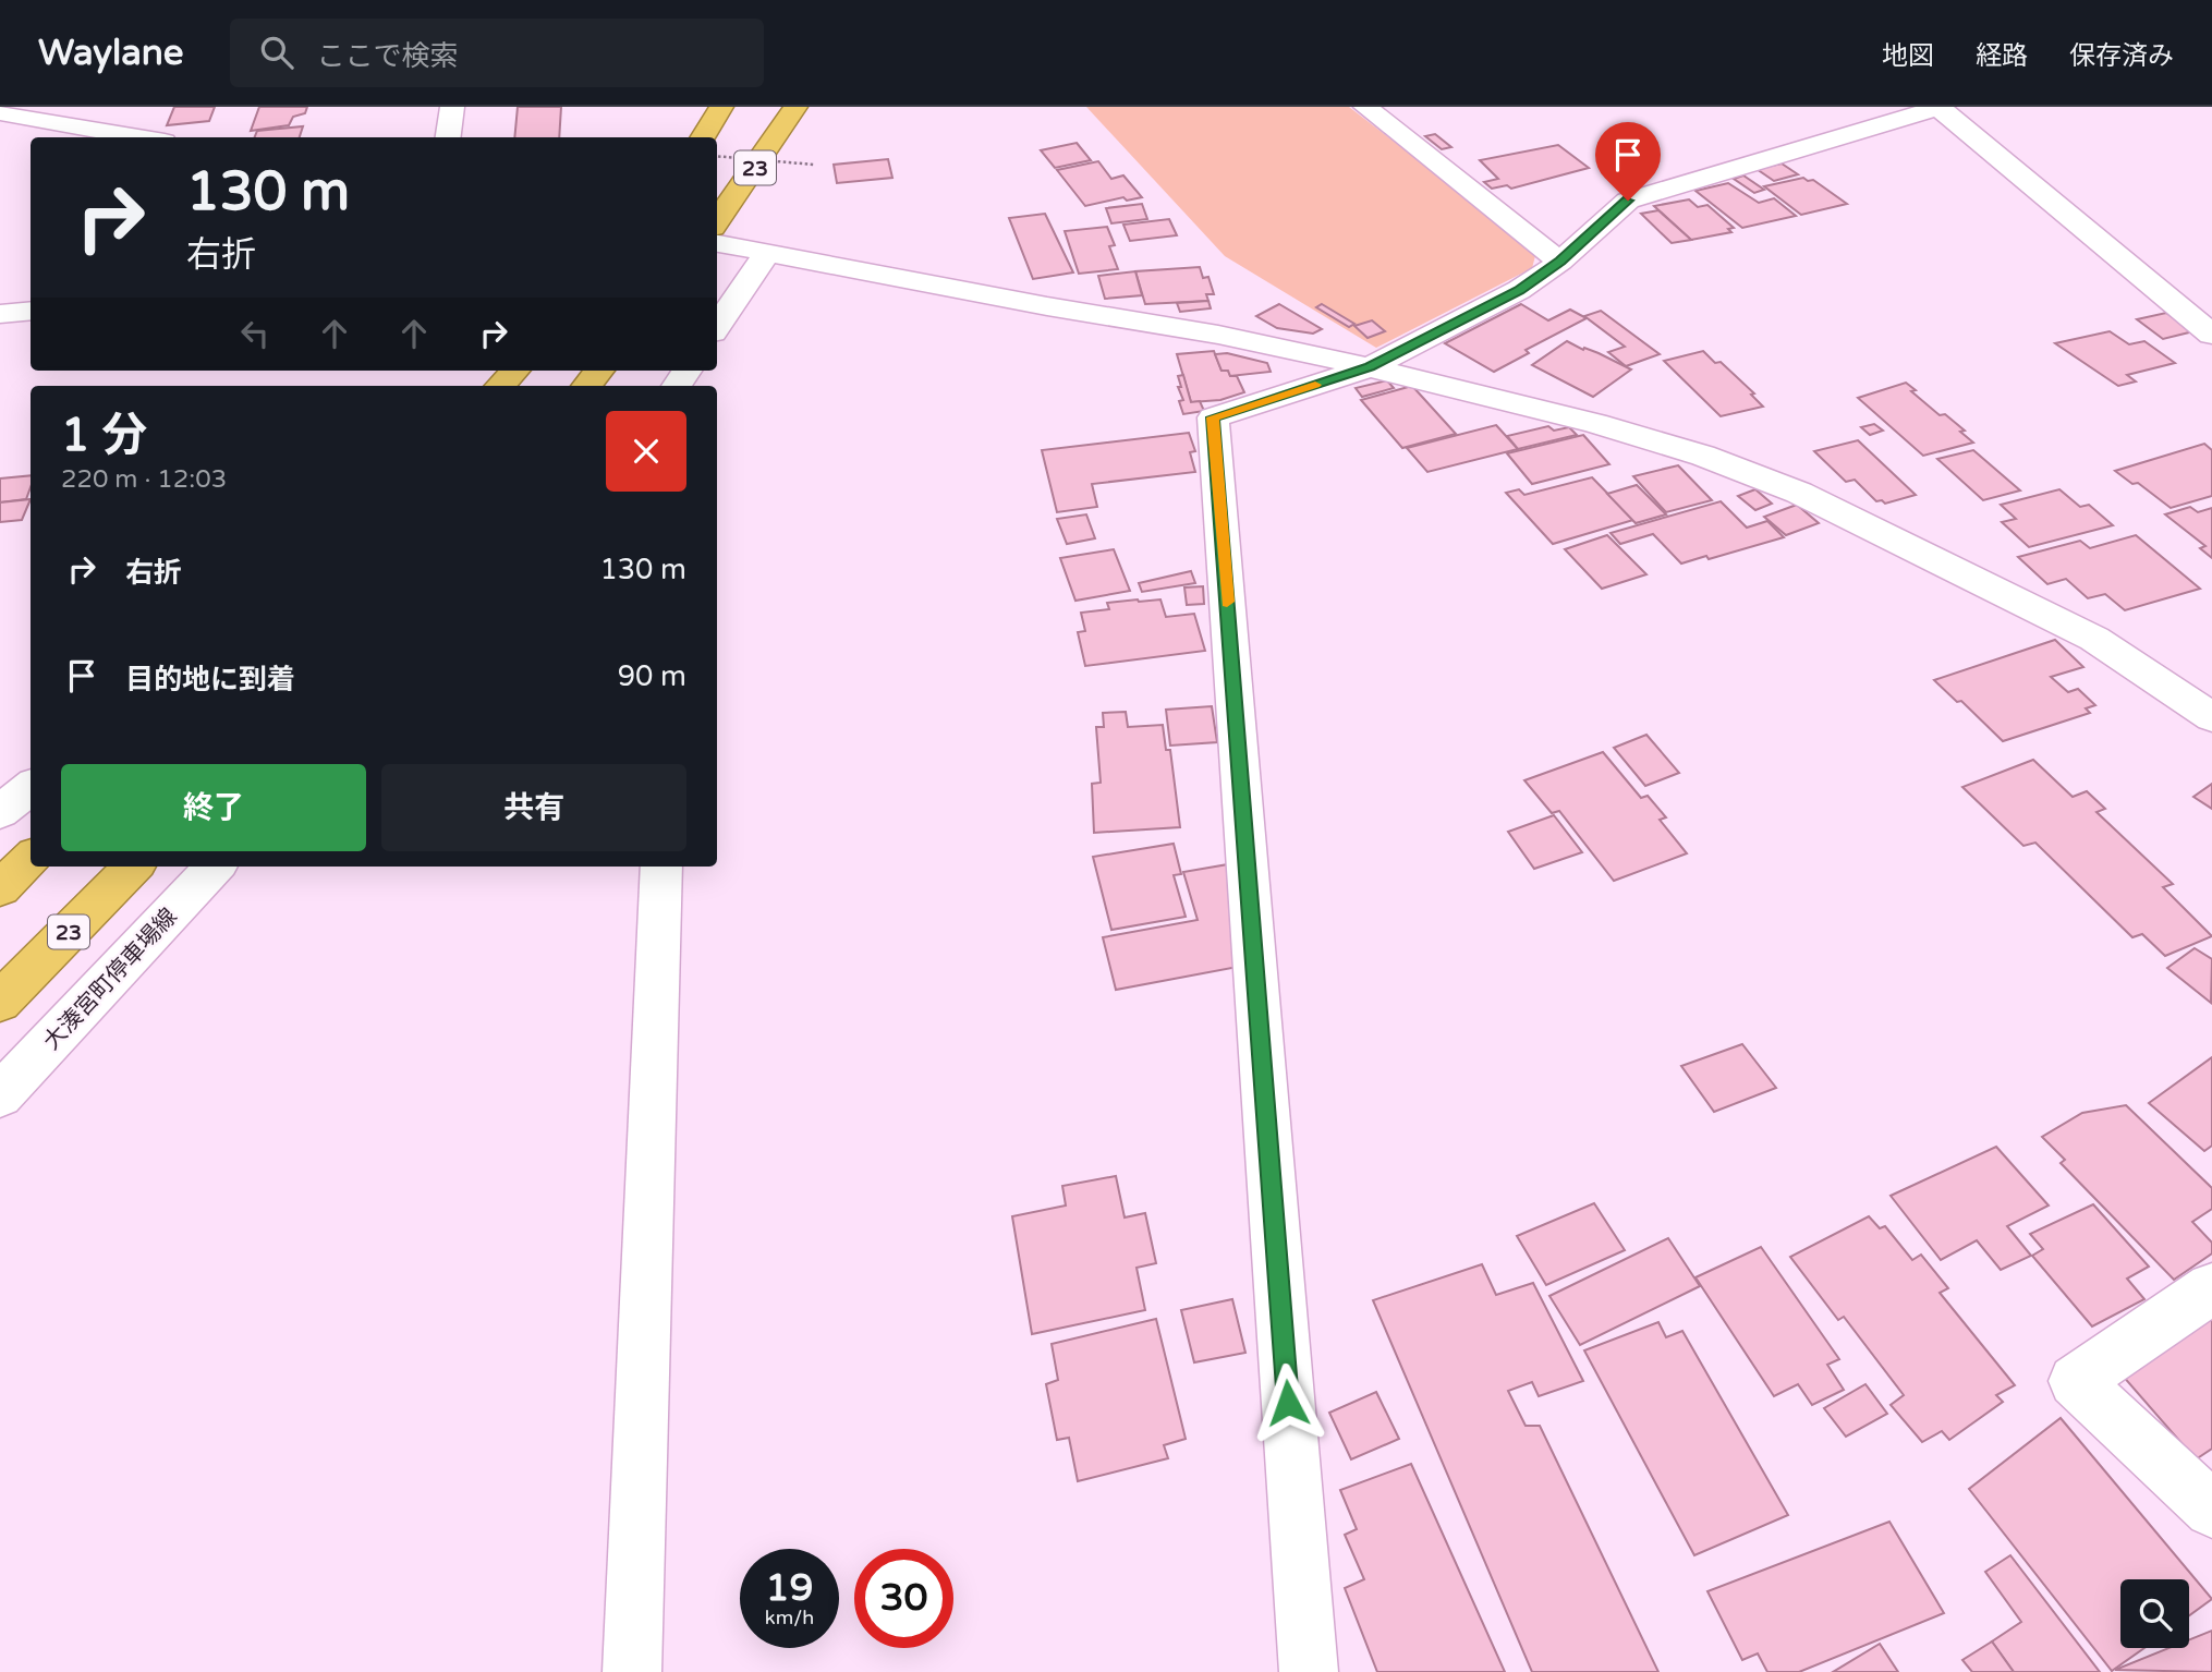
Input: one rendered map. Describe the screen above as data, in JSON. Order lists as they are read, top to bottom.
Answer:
{
  "streets": {
    "highway": ["23"],
    "street": ["大湊宮町停車場線"]
  },
  "page": {
    "header": "Waylane",
    "search": "ここで検索",
    "nav": ["地図", "経路", "保存済み"],
    "turn": ["130 m", "右折"],
    "heading": ["1 分", "220 m · 12:03"],
    "list": [
      {
        "name": "右折",
        "value": "130 m"
      },
      {
        "name": "目的地に到着",
        "value": "90 m"
      }
    ],
    "buttons": ["終了", "共有"],
    "speed": "19 km/h",
    "limit": "30"
  }
}
